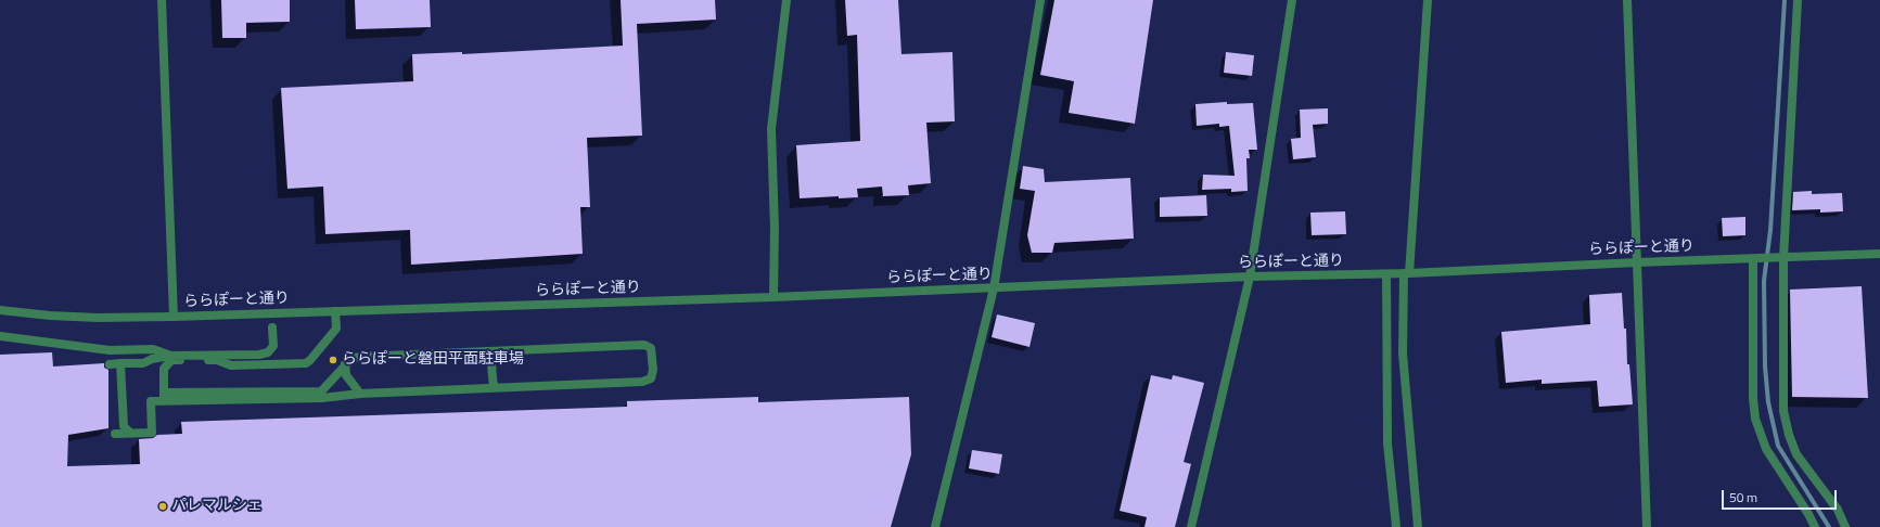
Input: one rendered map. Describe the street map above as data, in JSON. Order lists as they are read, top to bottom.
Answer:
{
  "streets": {
    "street": ["ららぽーと通り"]
  },
  "places": ["ららぽーと磐田平面駐車場", "パレマルシェ"],
  "scale_bar": "50 m"
}
